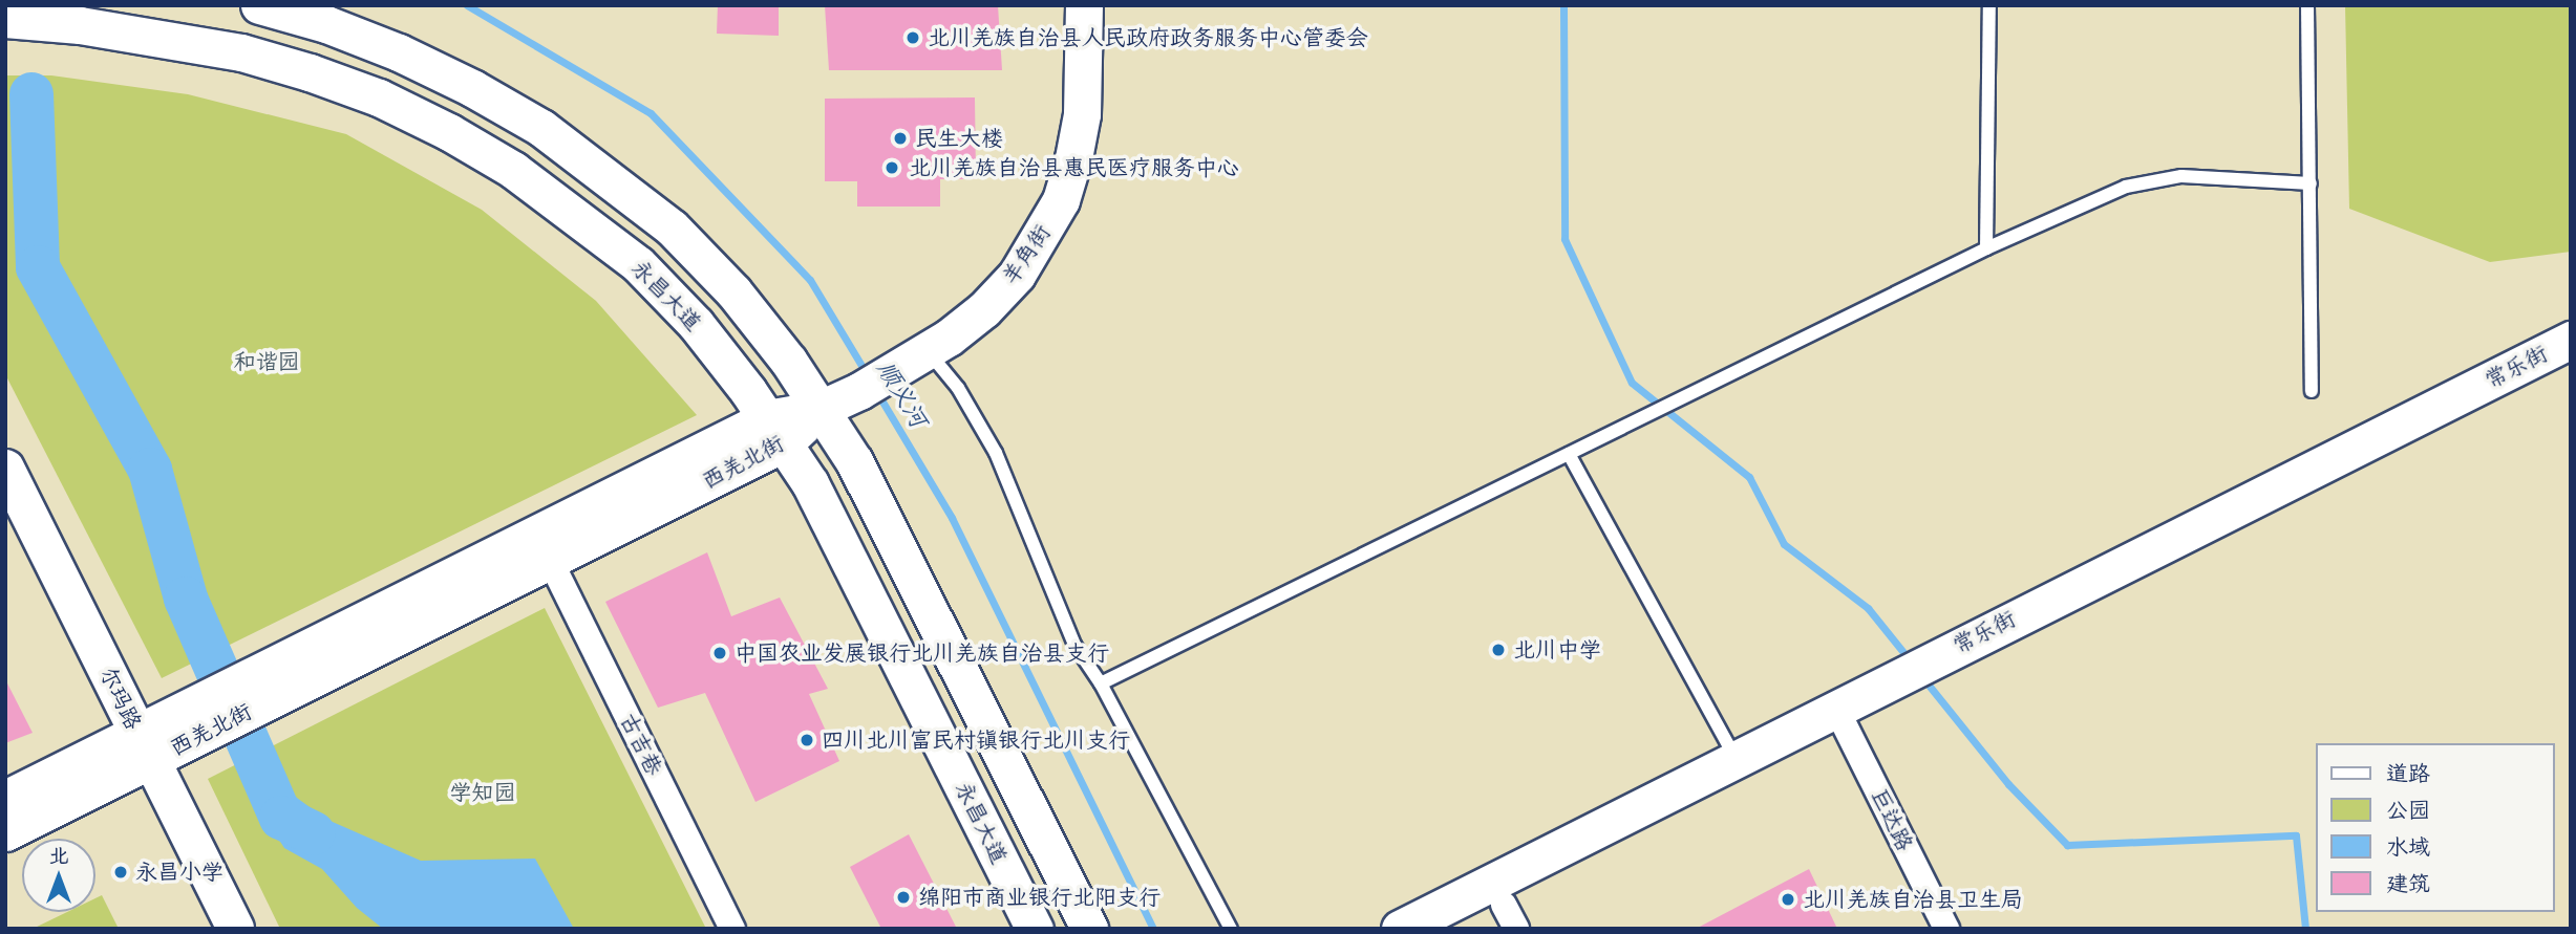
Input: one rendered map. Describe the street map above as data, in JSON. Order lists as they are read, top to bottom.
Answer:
{
  "streets": {
    "main road": [
      "羊角街",
      "永昌大道",
      "常乐街",
      "西羌北街",
      "尔玛路"
    ],
    "street": ["古吉巷", "巨达路"]
  },
  "crossings": [
    ["羊角街", "西羌北街"],
    ["永昌大道", "西羌北街"],
    ["常乐街", "巨达路"],
    ["西羌北街", "尔玛路"],
    ["西羌北街", "古吉巷"]
  ],
  "water": ["顺义河"],
  "parks": ["和谐园", "学知园"],
  "places": [
    "北川羌族自治县人民政府政务服务中心管委会",
    "民生大楼",
    "北川羌族自治县惠民医疗服务中心",
    "北川中学",
    "中国农业发展银行北川羌族自治县支行",
    "四川北川富民村镇银行北川支行",
    "永昌小学",
    "绵阳市商业银行北阳支行",
    "北川羌族自治县卫生局"
  ],
  "legend": [
    "道路",
    "公园",
    "水域",
    "建筑"
  ],
  "north": "top"
}
